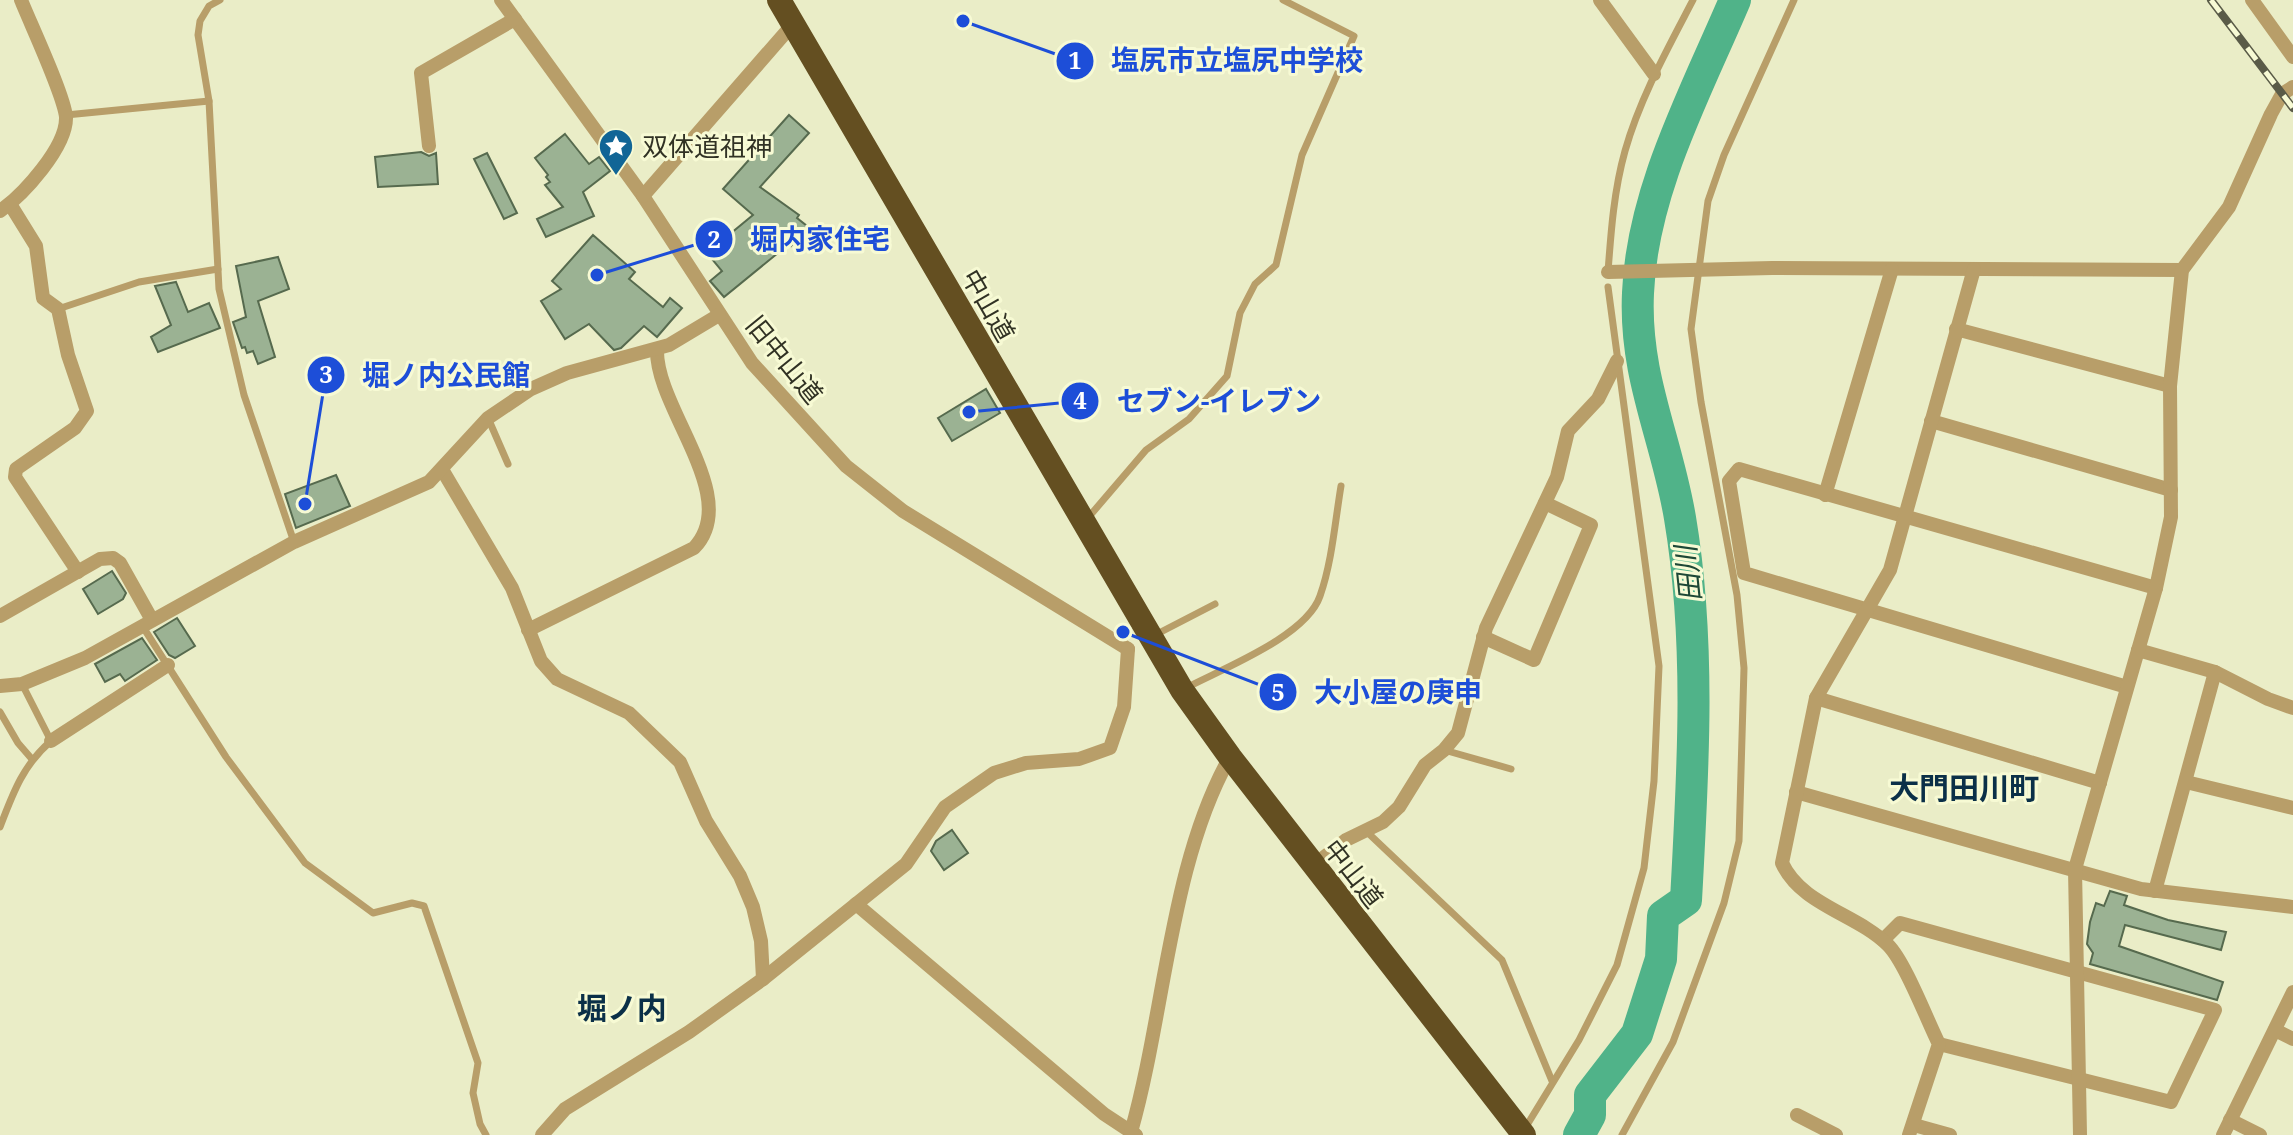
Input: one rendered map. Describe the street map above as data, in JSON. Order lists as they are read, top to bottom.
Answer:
{
  "streets": {
    "highway": ["中山道"],
    "street": ["旧中山道"]
  },
  "crossings": [
    ["中山道", "旧中山道"]
  ],
  "districts": ["大門田川町", "堀ノ内"],
  "water": ["田川"],
  "places": {
    "other": [
      "塩尻市立塩尻中学校",
      "堀内家住宅",
      "セブン-イレブン",
      "堀ノ内公民館",
      "大小屋の庚申"
    ],
    "place": ["双体道祖神"]
  }
}
